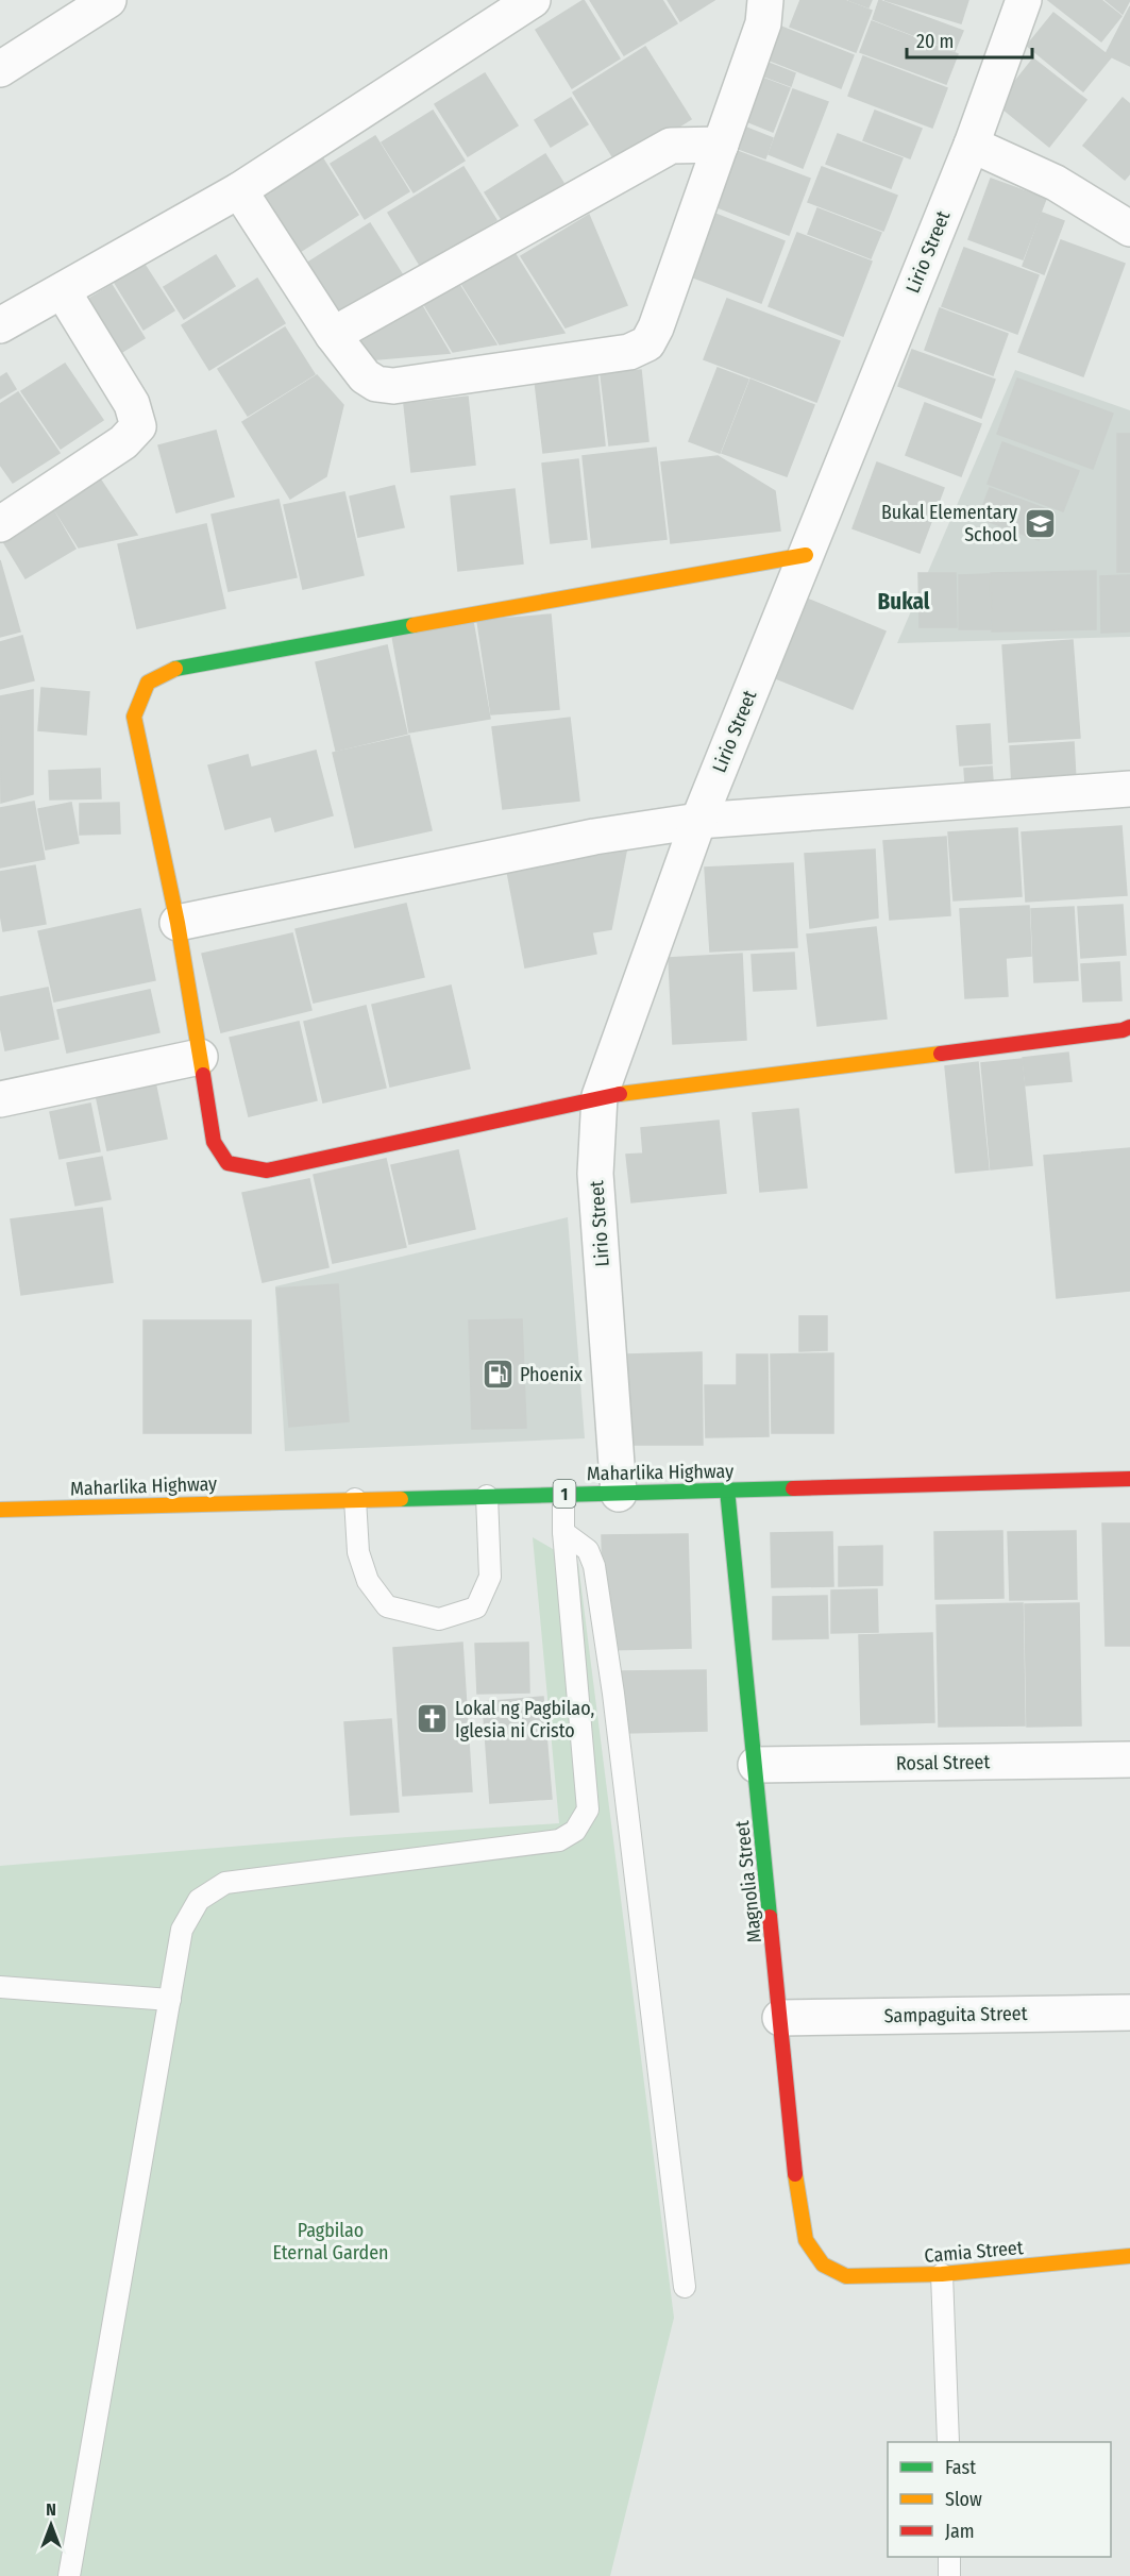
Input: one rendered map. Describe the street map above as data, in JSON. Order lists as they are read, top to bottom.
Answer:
{
  "streets": {
    "street": [
      "Lirio Street",
      "Maharlika Highway",
      "1",
      "Rosal Street",
      "Magnolia Street",
      "Sampaguita Street",
      "Camia Street"
    ]
  },
  "crossings": [
    ["Lirio Street", "Maharlika Highway"],
    ["Maharlika Highway", "Magnolia Street"],
    ["Rosal Street", "Magnolia Street"],
    ["Magnolia Street", "Sampaguita Street"],
    ["Magnolia Street", "Camia Street"]
  ],
  "districts": ["Bukal"],
  "parks": ["Pagbilao Eternal Garden"],
  "places": {
    "school or university": ["Bukal Elementary School"],
    "fuel station": ["Phoenix"],
    "church": ["Lokal ng Pagbilao, Iglesia ni Cristo"]
  },
  "legend": ["Fast", "Slow", "Jam"],
  "scale_bar": "20 m",
  "north": "top"
}
